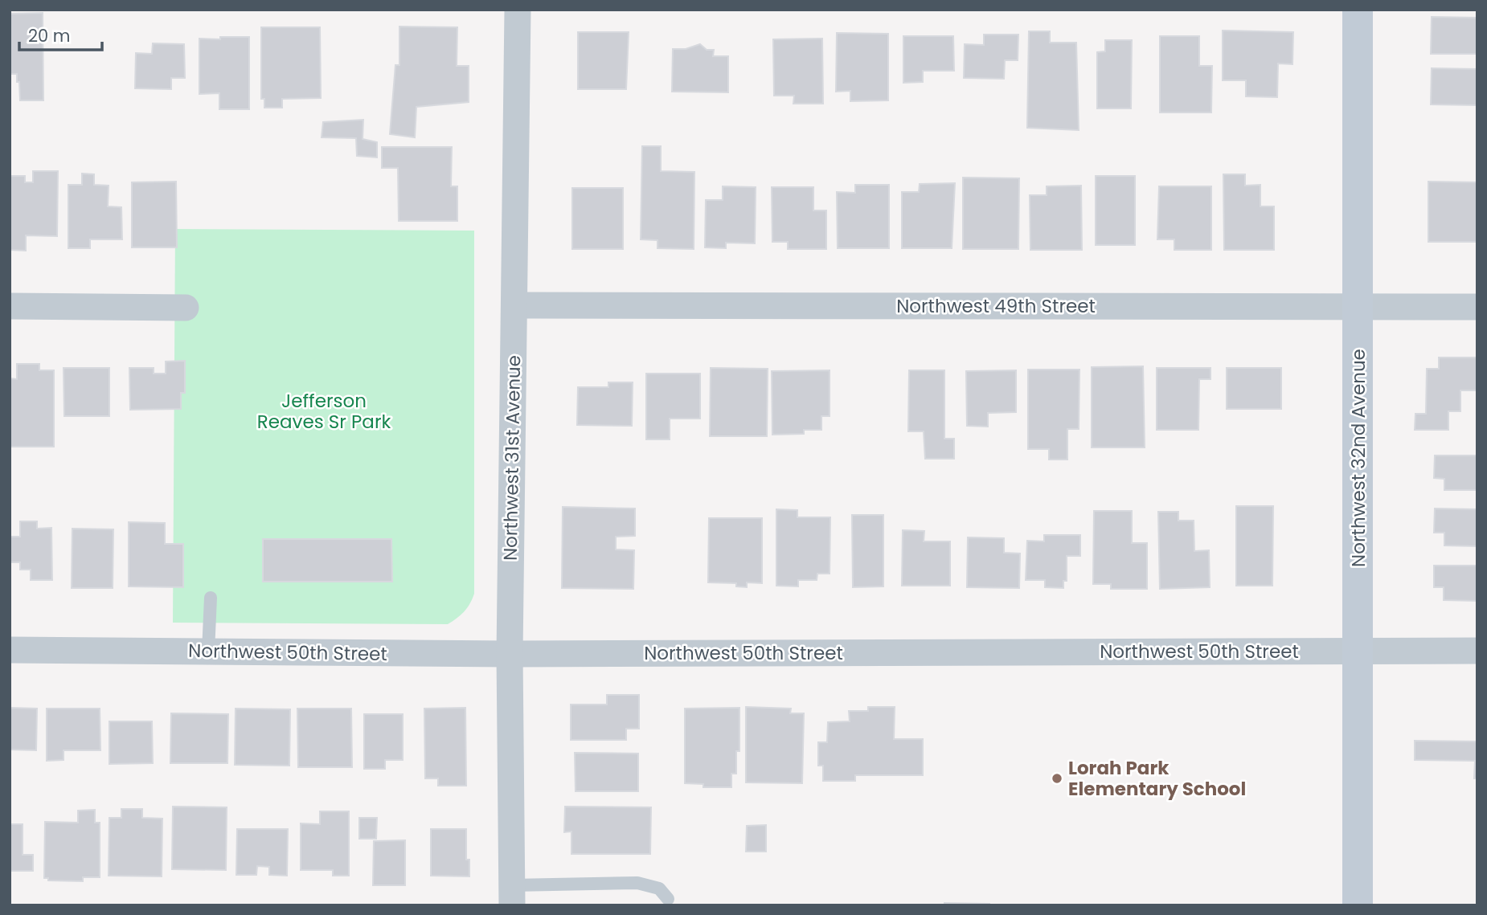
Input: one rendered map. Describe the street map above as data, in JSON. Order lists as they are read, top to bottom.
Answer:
{
  "streets": {
    "main road": ["Northwest 32nd Avenue"],
    "street": ["Northwest 49th Street", "Northwest 31st Avenue", "Northwest 50th Street"]
  },
  "crossings": [
    ["Northwest 49th Street", "Northwest 31st Avenue"],
    ["Northwest 49th Street", "Northwest 32nd Avenue"],
    ["Northwest 31st Avenue", "Northwest 50th Street"],
    ["Northwest 32nd Avenue", "Northwest 50th Street"]
  ],
  "parks": ["Jefferson Reaves Sr Park"],
  "places": ["Lorah Park Elementary School"],
  "scale_bar": "20 m"
}
